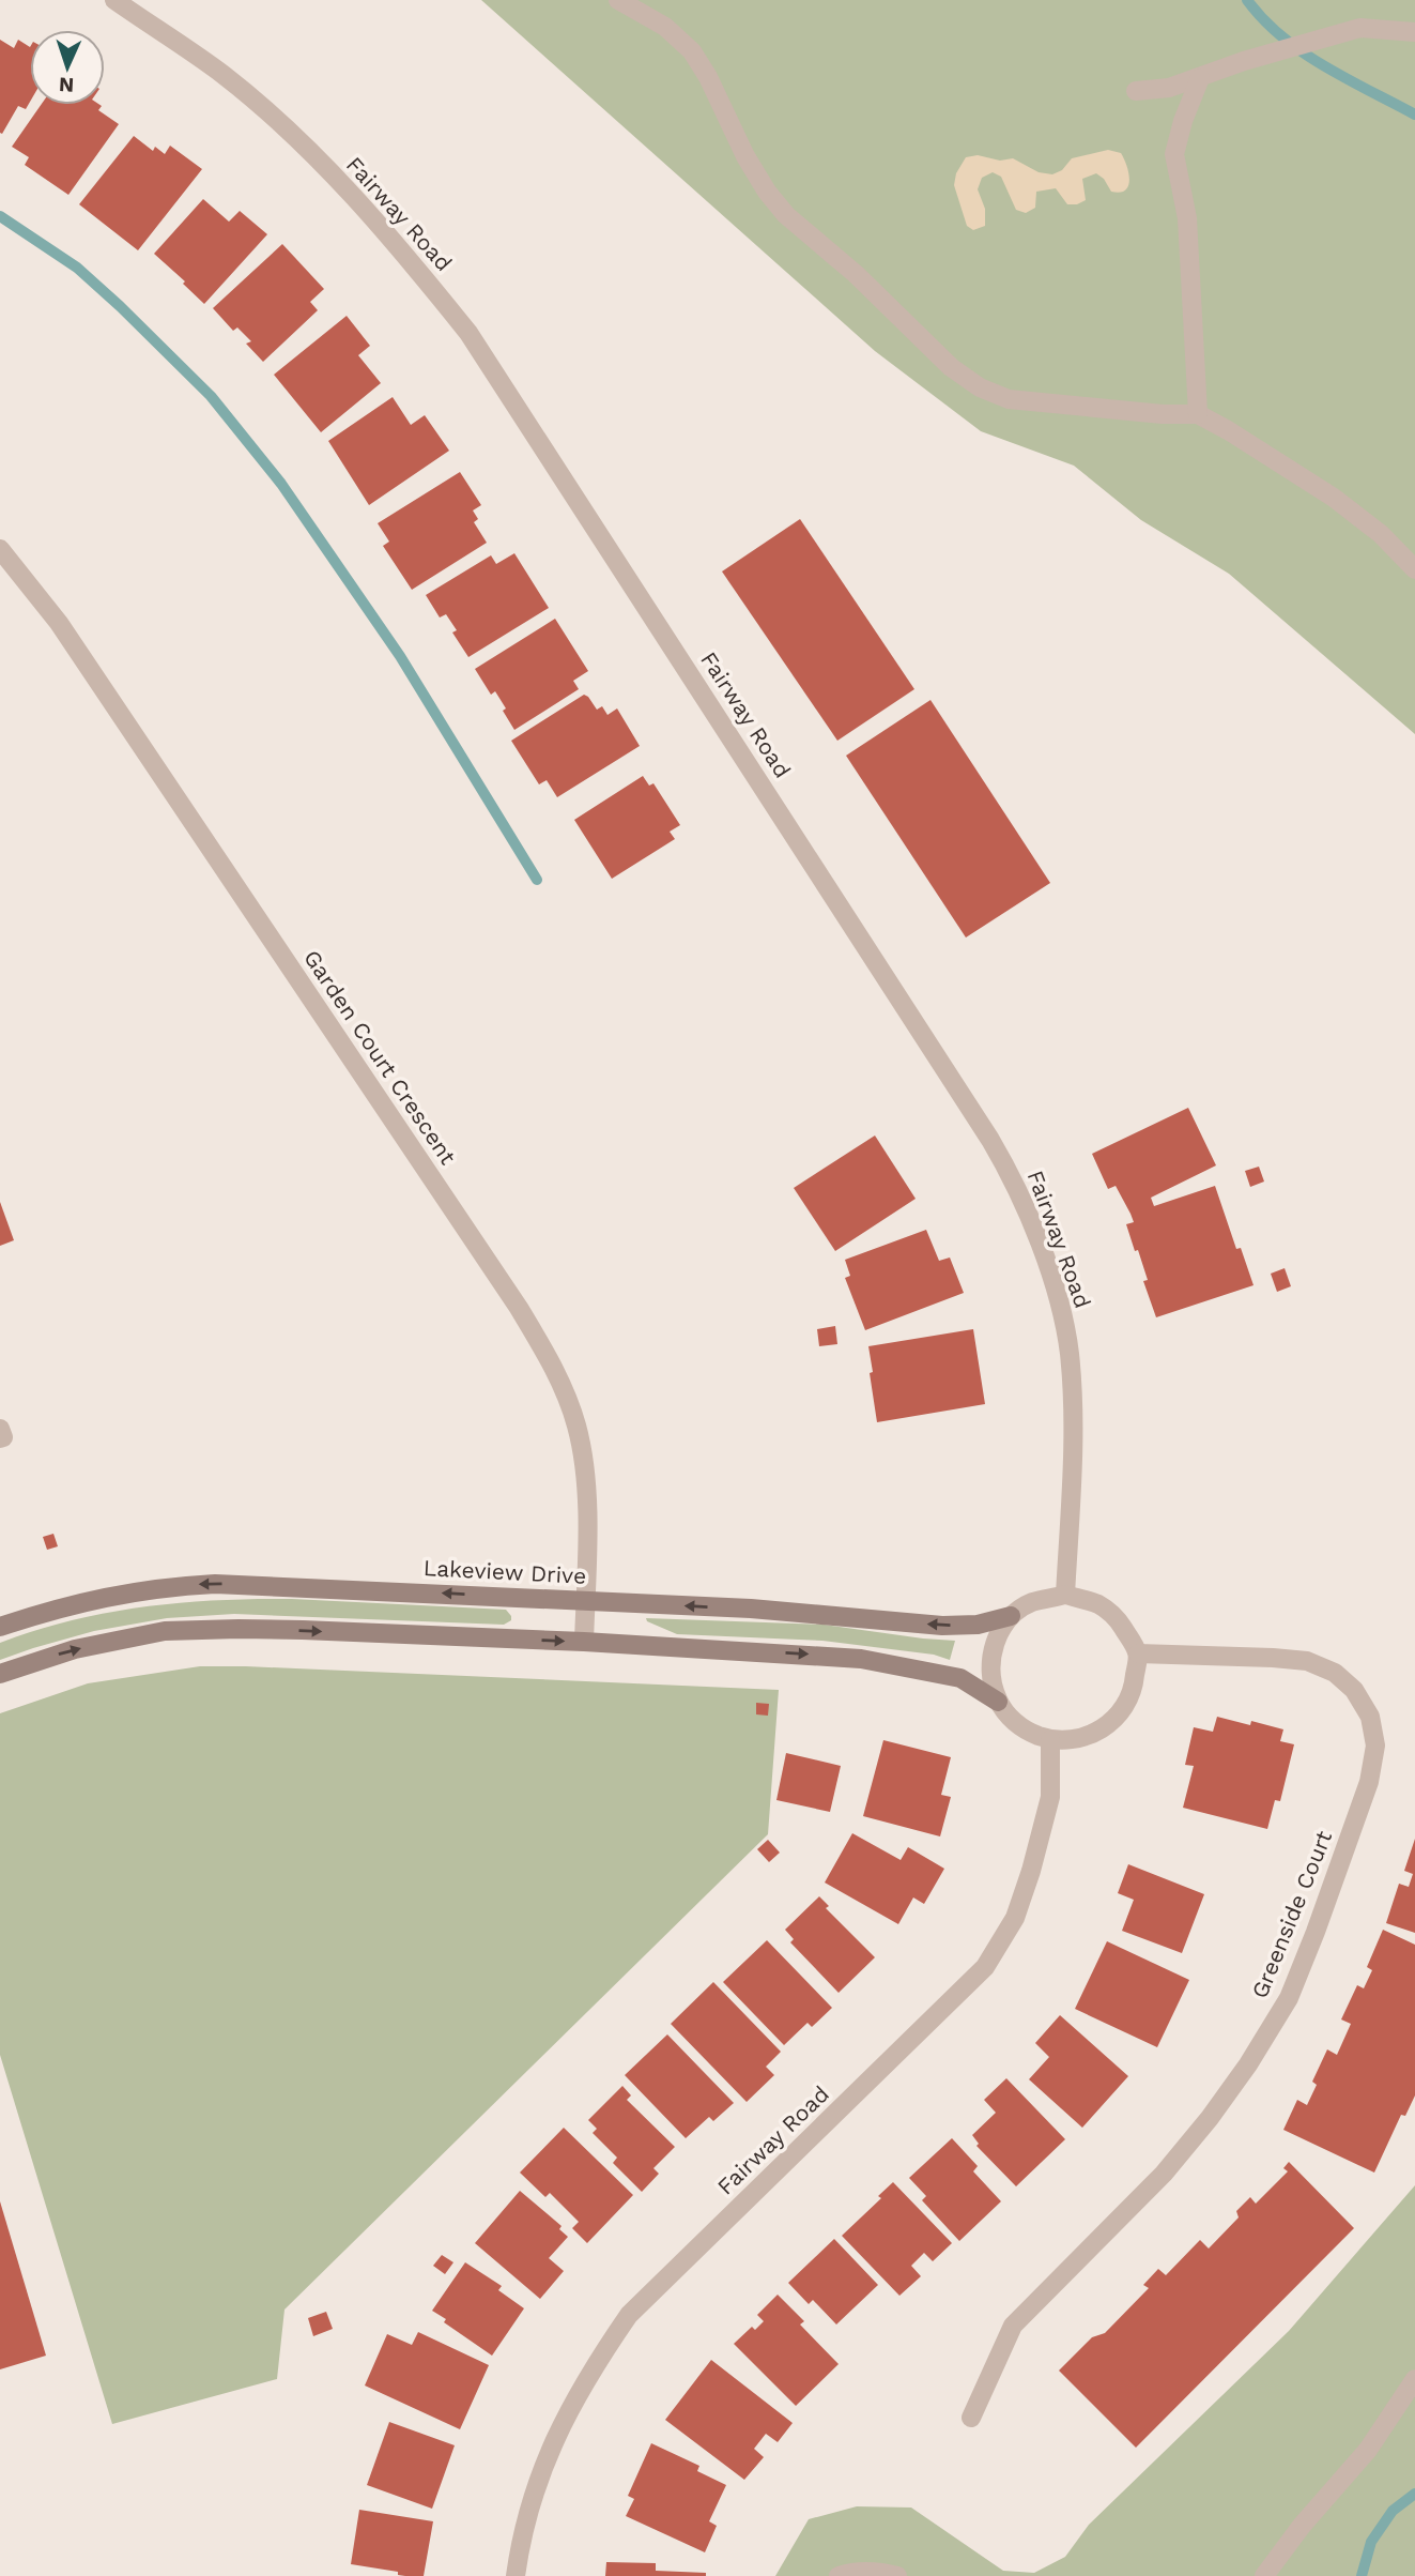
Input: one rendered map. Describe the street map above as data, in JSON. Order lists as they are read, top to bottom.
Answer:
{
  "streets": {
    "street": [
      "Fairway Road",
      "Garden Court Crescent",
      "Lakeview Drive",
      "Greenside Court"
    ]
  },
  "crossings": [
    ["Fairway Road", "Lakeview Drive"],
    ["Fairway Road", "Greenside Court"],
    ["Garden Court Crescent", "Lakeview Drive"],
    ["Lakeview Drive", "Greenside Court"]
  ],
  "north": "bottom"
}
